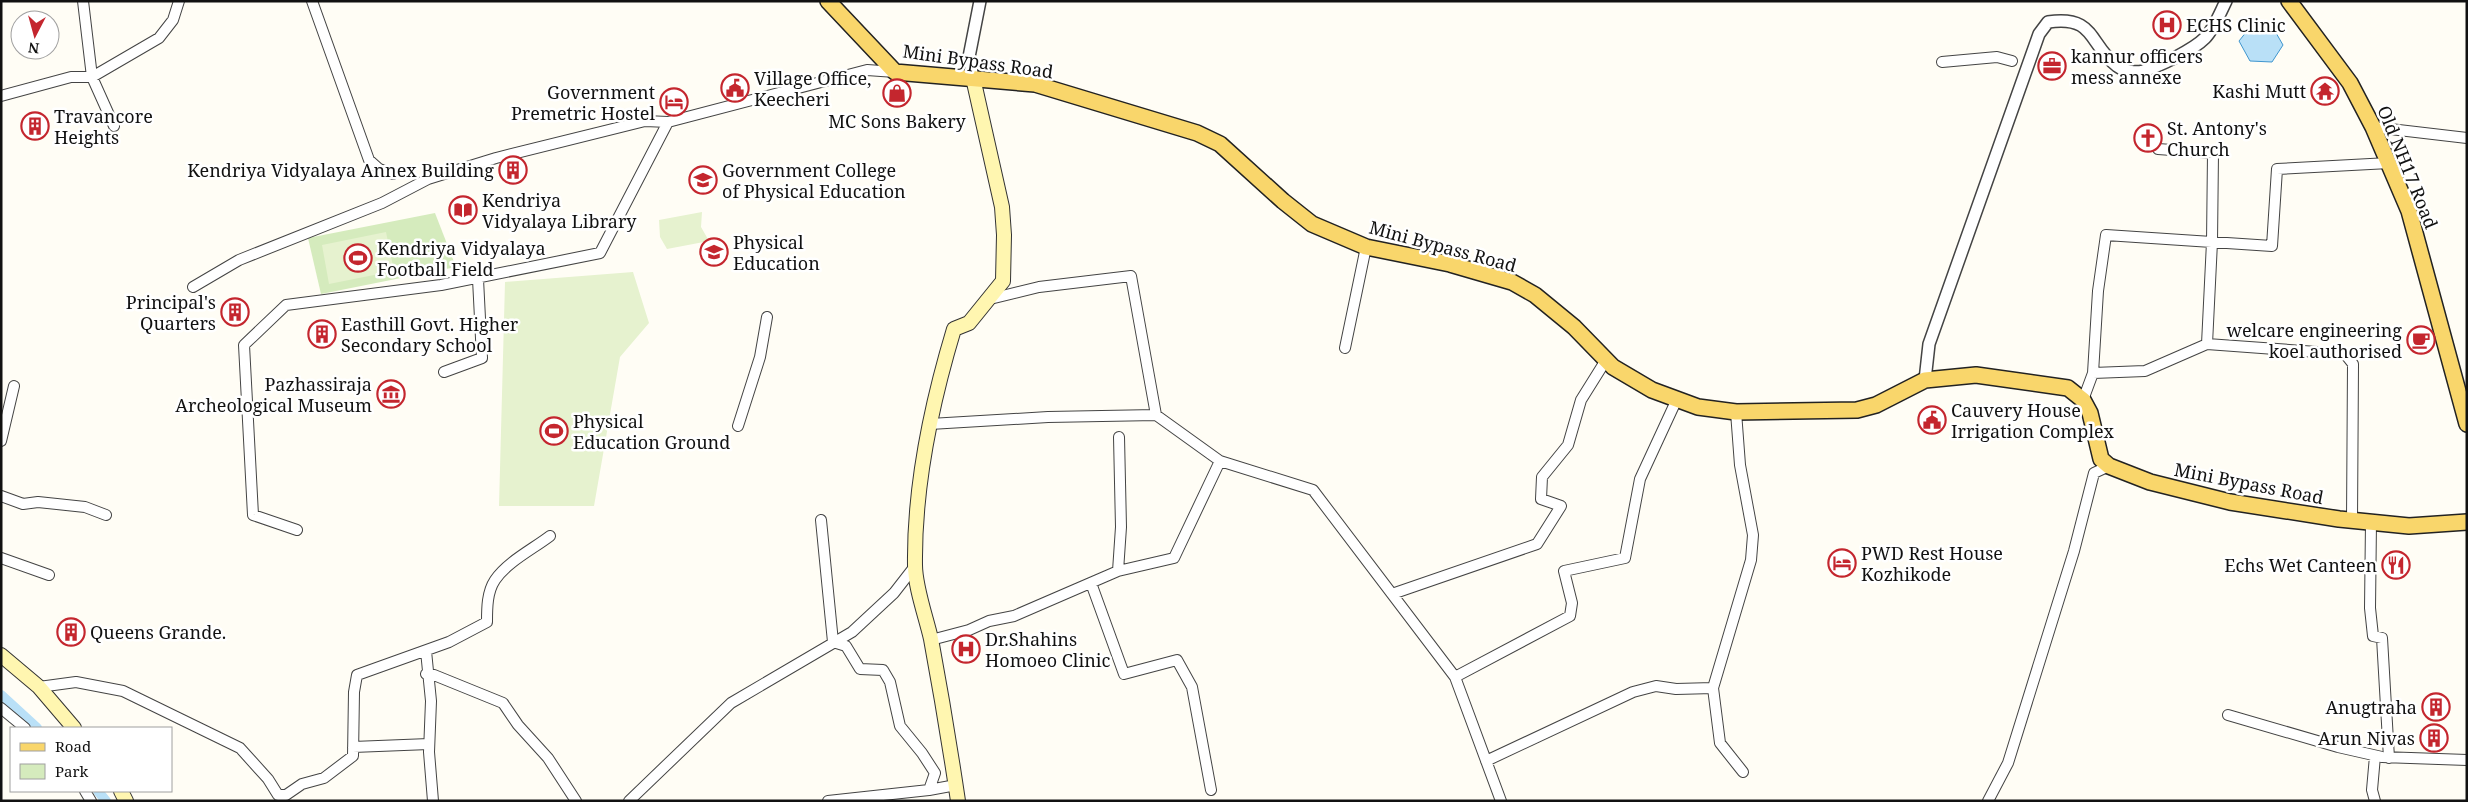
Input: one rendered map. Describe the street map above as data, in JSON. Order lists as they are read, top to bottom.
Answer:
{
  "streets": {
    "main road": ["Mini Bypass Road", "Old NH17 Road"]
  },
  "places": {
    "hospital": ["ECHS Clinic", "Dr.Shahins Homoeo Clinic"],
    "office": ["kannur officers mess annexe"],
    "public building": ["Village Office, Keecheri", "Cauvery House Irrigation Complex"],
    "temple": ["Kashi Mutt"],
    "shop": ["MC Sons Bakery"],
    "hotel": ["Government Premetric Hostel", "PWD Rest House Kozhikode"],
    "building": [
      "Travancore Heights",
      "Kendriya Vidyalaya Annex Building",
      "Principal's Quarters",
      "Easthill Govt. Higher Secondary School",
      "Queens Grande.",
      "Anugtraha",
      "Arun Nivas"
    ],
    "church": ["St. Antony's Church"],
    "school or university": ["Government College of Physical Education", "Physical Education"],
    "library": ["Kendriya Vidyalaya Library"],
    "sports": ["Kendriya Vidyalaya Football Field", "Physical Education Ground"],
    "cafe": ["welcare engineering koel authorised"],
    "museum": ["Pazhassiraja Archeological Museum"],
    "restaurant": ["Echs Wet Canteen"]
  },
  "legend": ["Road", "Park"],
  "north": "bottom"
}
